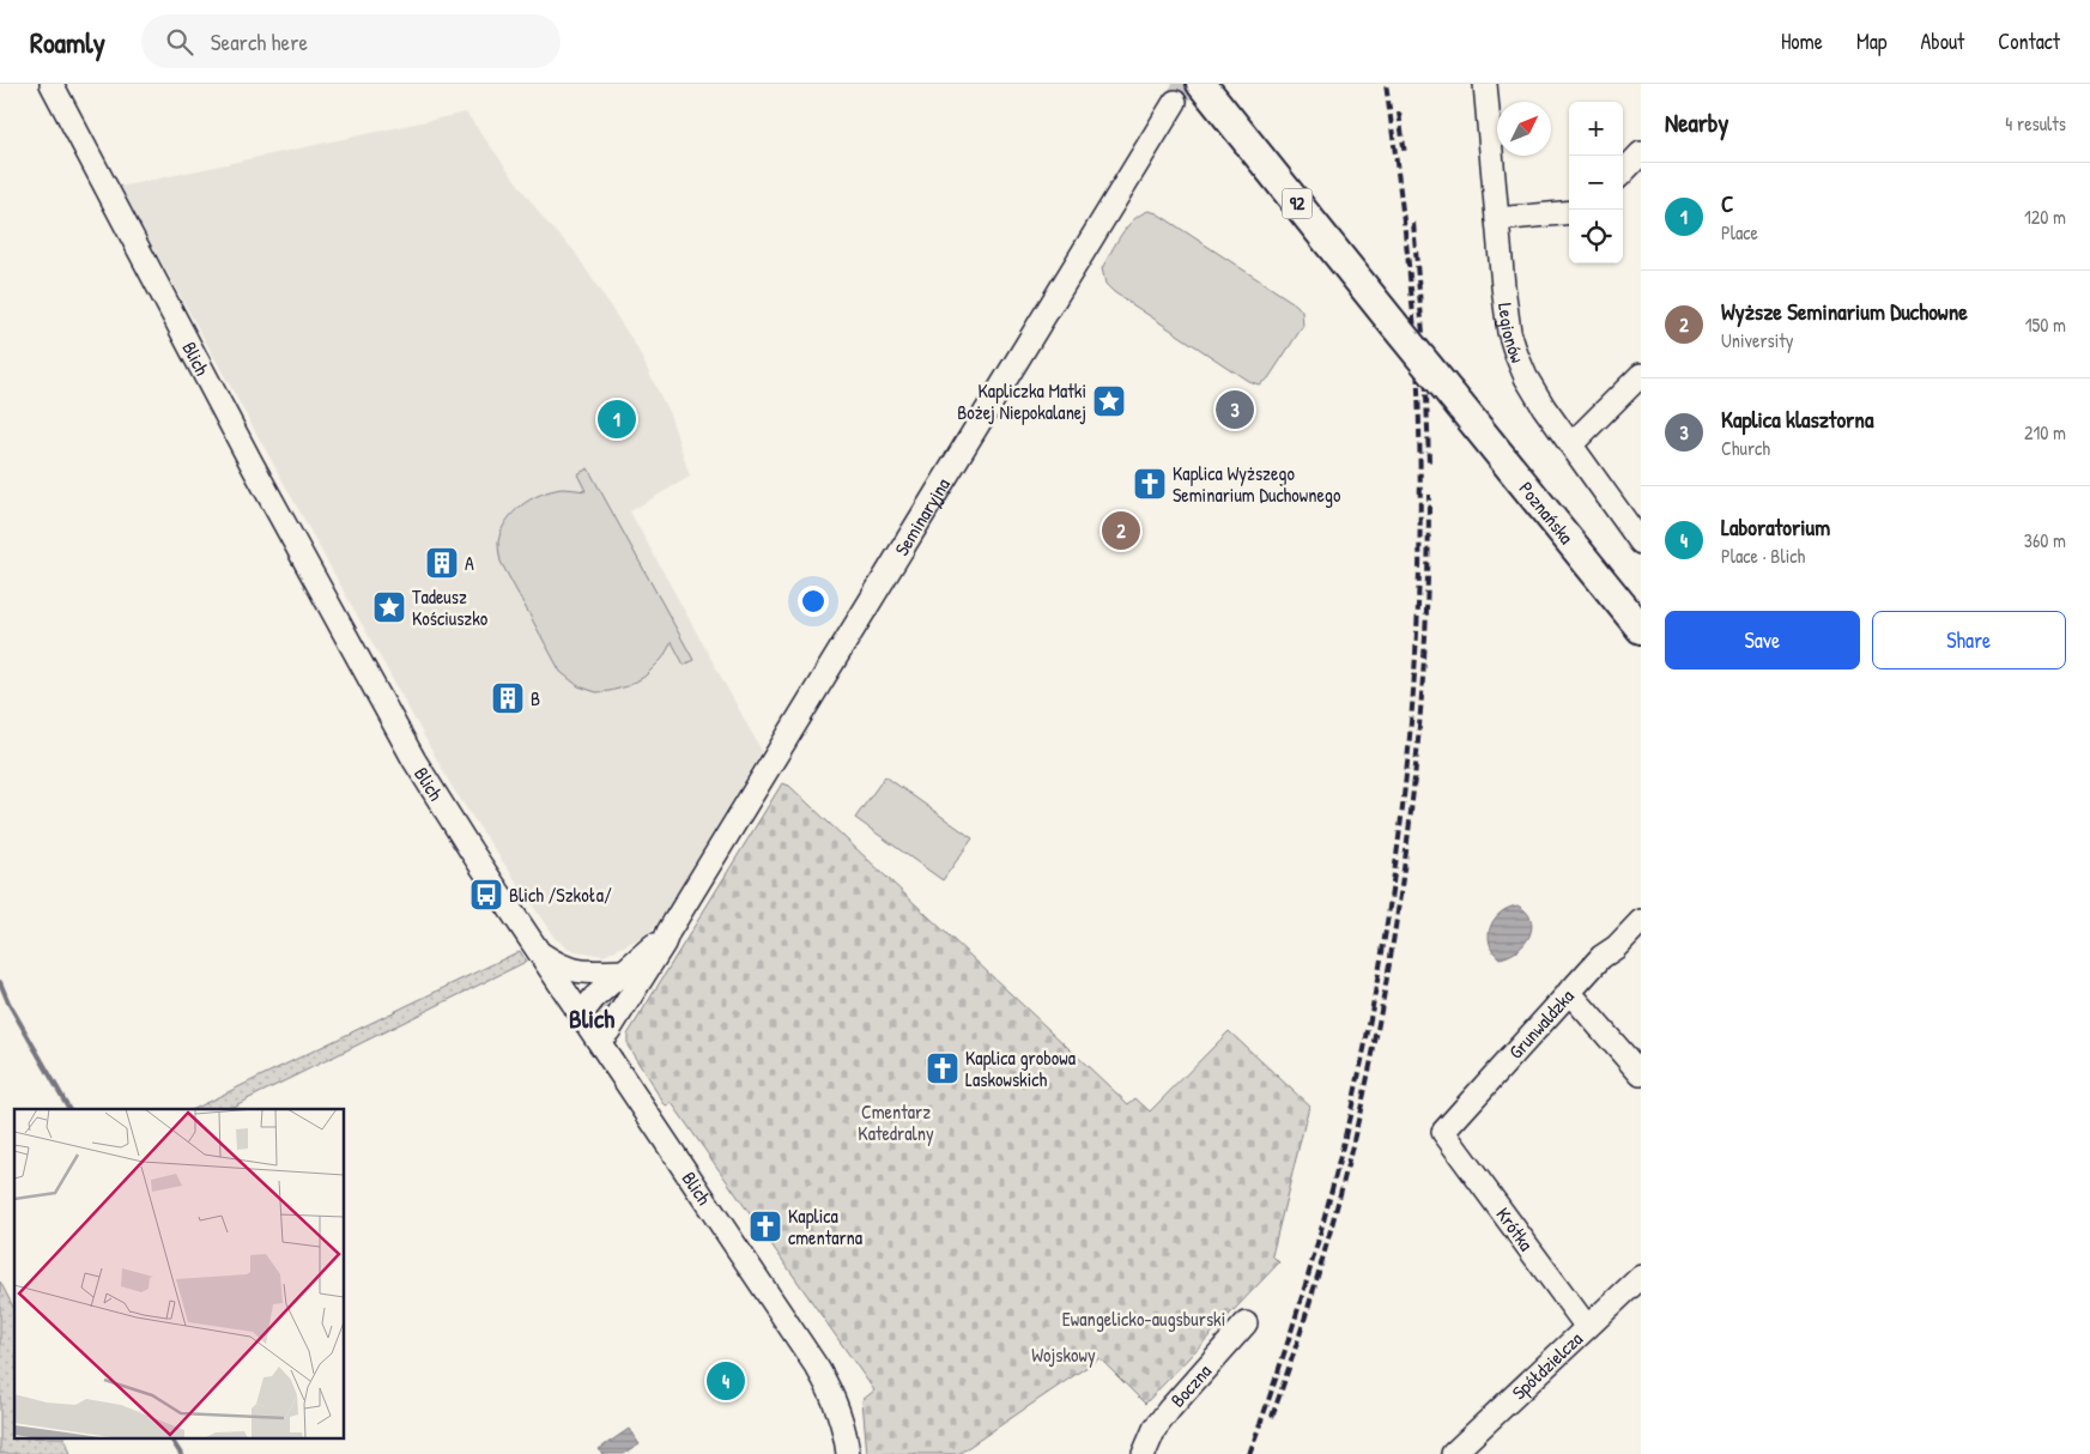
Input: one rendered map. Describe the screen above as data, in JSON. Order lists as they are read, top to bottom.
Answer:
{
  "streets": {
    "main road": ["92", "Poznańska"],
    "street": [
      "Legionów",
      "Blich",
      "Seminaryjna",
      "Grunwaldzka",
      "Krótka",
      "Spółdzielcza",
      "Boczna"
    ]
  },
  "crossings": [
    ["Blich", "Seminaryjna"],
    ["Grunwaldzka", "Krótka"],
    ["Krótka", "Spółdzielcza"]
  ],
  "districts": ["Blich"],
  "parks": ["Cmentarz Katedralny", "Ewangelicko-augsburski", "Wojskowy"],
  "places": {
    "place": ["Kapliczka Matki Bożej Niepokalanej", "Tadeusz Kościuszko"],
    "church": ["Kaplica Wyższego Seminarium Duchownego", "Kaplica grobowa Laskowskich", "Kaplica cmentarna"],
    "building": ["A", "B"],
    "bus stop": ["Blich /Szkoła/"]
  },
  "north": "top right",
  "page": {
    "header": "Roamly",
    "search": "Search here",
    "nav": [
      "Home",
      "Map",
      "About",
      "Contact"
    ],
    "heading": ["Nearby", "4 results"],
    "map_buttons": ["+", "−"],
    "list": [
      {
        "mark": "1",
        "name": "C",
        "note": "Place",
        "value": "120 m"
      },
      {
        "mark": "2",
        "name": "Wyższe Seminarium Duchowne",
        "note": "University",
        "value": "150 m"
      },
      {
        "mark": "3",
        "name": "Kaplica klasztorna",
        "note": "Church",
        "value": "210 m"
      },
      {
        "mark": "4",
        "name": "Laboratorium",
        "note": "Place · Blich",
        "value": "360 m"
      }
    ],
    "pins": [
      "3",
      "1",
      "2",
      "4"
    ],
    "buttons": ["Save", "Share"]
  }
}
